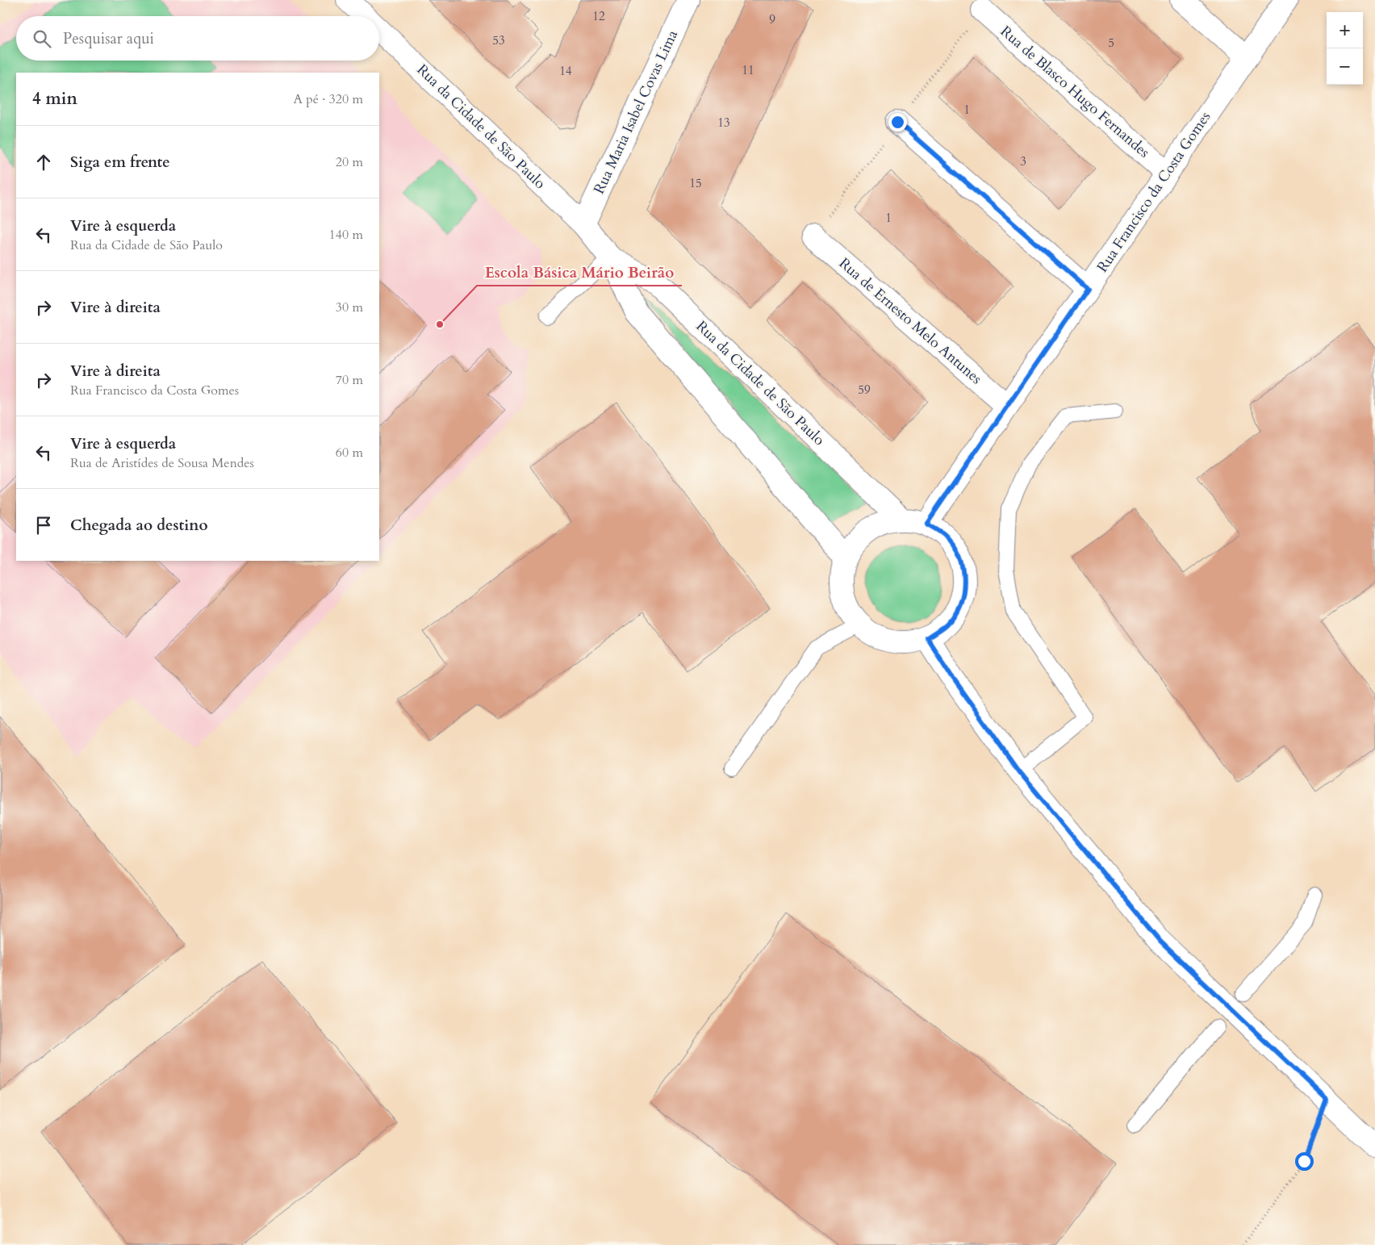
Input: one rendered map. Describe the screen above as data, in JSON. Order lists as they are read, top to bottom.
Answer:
{
  "streets": {
    "street": [
      "Rua de Blasco Hugo Fernandes",
      "Rua Maria Isabel Covas Lima",
      "Rua da Cidade de São Paulo",
      "Rua Francisco da Costa Gomes",
      "Rua de Ernesto Melo Antunes"
    ]
  },
  "crossings": [
    ["Rua de Blasco Hugo Fernandes", "Rua Francisco da Costa Gomes"],
    ["Rua Maria Isabel Covas Lima", "Rua da Cidade de São Paulo"],
    ["Rua da Cidade de São Paulo", "Rua Francisco da Costa Gomes"],
    ["Rua Francisco da Costa Gomes", "Rua de Ernesto Melo Antunes"]
  ],
  "places": ["Escola Básica Mário Beirão"],
  "house_numbers": [
    "12",
    "9",
    "53",
    "5",
    "11",
    "14",
    "1",
    "13",
    "3",
    "15",
    "1",
    "59"
  ],
  "page": {
    "map_buttons": ["+", "−"],
    "search": "Pesquisar aqui",
    "heading": ["4 min", "A pé · 320 m"],
    "list": [
      ["Siga em frente", "20 m"],
      ["Vire à esquerda", "Rua da Cidade de São Paulo", "140 m"],
      ["Vire à direita", "30 m"],
      ["Vire à direita", "Rua Francisco da Costa Gomes", "70 m"],
      ["Vire à esquerda", "Rua de Aristídes de Sousa Mendes", "60 m"],
      "Chegada ao destino"
    ]
  }
}
